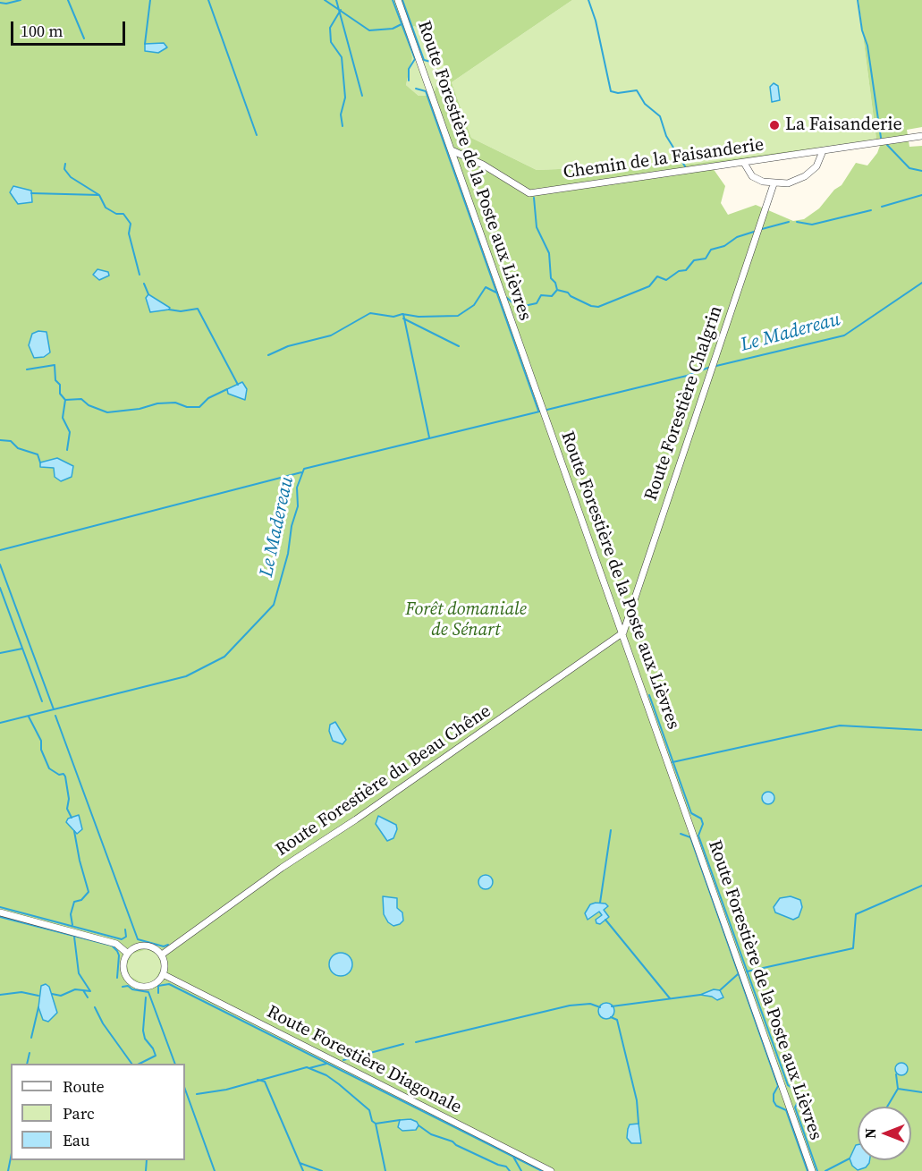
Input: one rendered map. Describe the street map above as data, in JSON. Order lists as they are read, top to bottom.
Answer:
{
  "streets": {
    "street": [
      "Chemin de la Faisanderie",
      "Route Forestière de la Poste aux Lièvres",
      "Route Forestière Chalgrin",
      "Route Forestière du Beau Chêne",
      "Route Forestière Diagonale"
    ]
  },
  "crossings": [
    ["Chemin de la Faisanderie", "Route Forestière de la Poste aux Lièvres"],
    ["Route Forestière de la Poste aux Lièvres", "Route Forestière Chalgrin"],
    ["Route Forestière de la Poste aux Lièvres", "Route Forestière du Beau Chêne"],
    ["Route Forestière Chalgrin", "Route Forestière du Beau Chêne"],
    ["Route Forestière du Beau Chêne", "Route Forestière Diagonale"]
  ],
  "water": ["Le Madereau"],
  "parks": ["Forêt domaniale de Sénart"],
  "places": ["La Faisanderie"],
  "legend": ["Route", "Parc", "Eau"],
  "scale_bar": "100 m",
  "north": "left"
}
